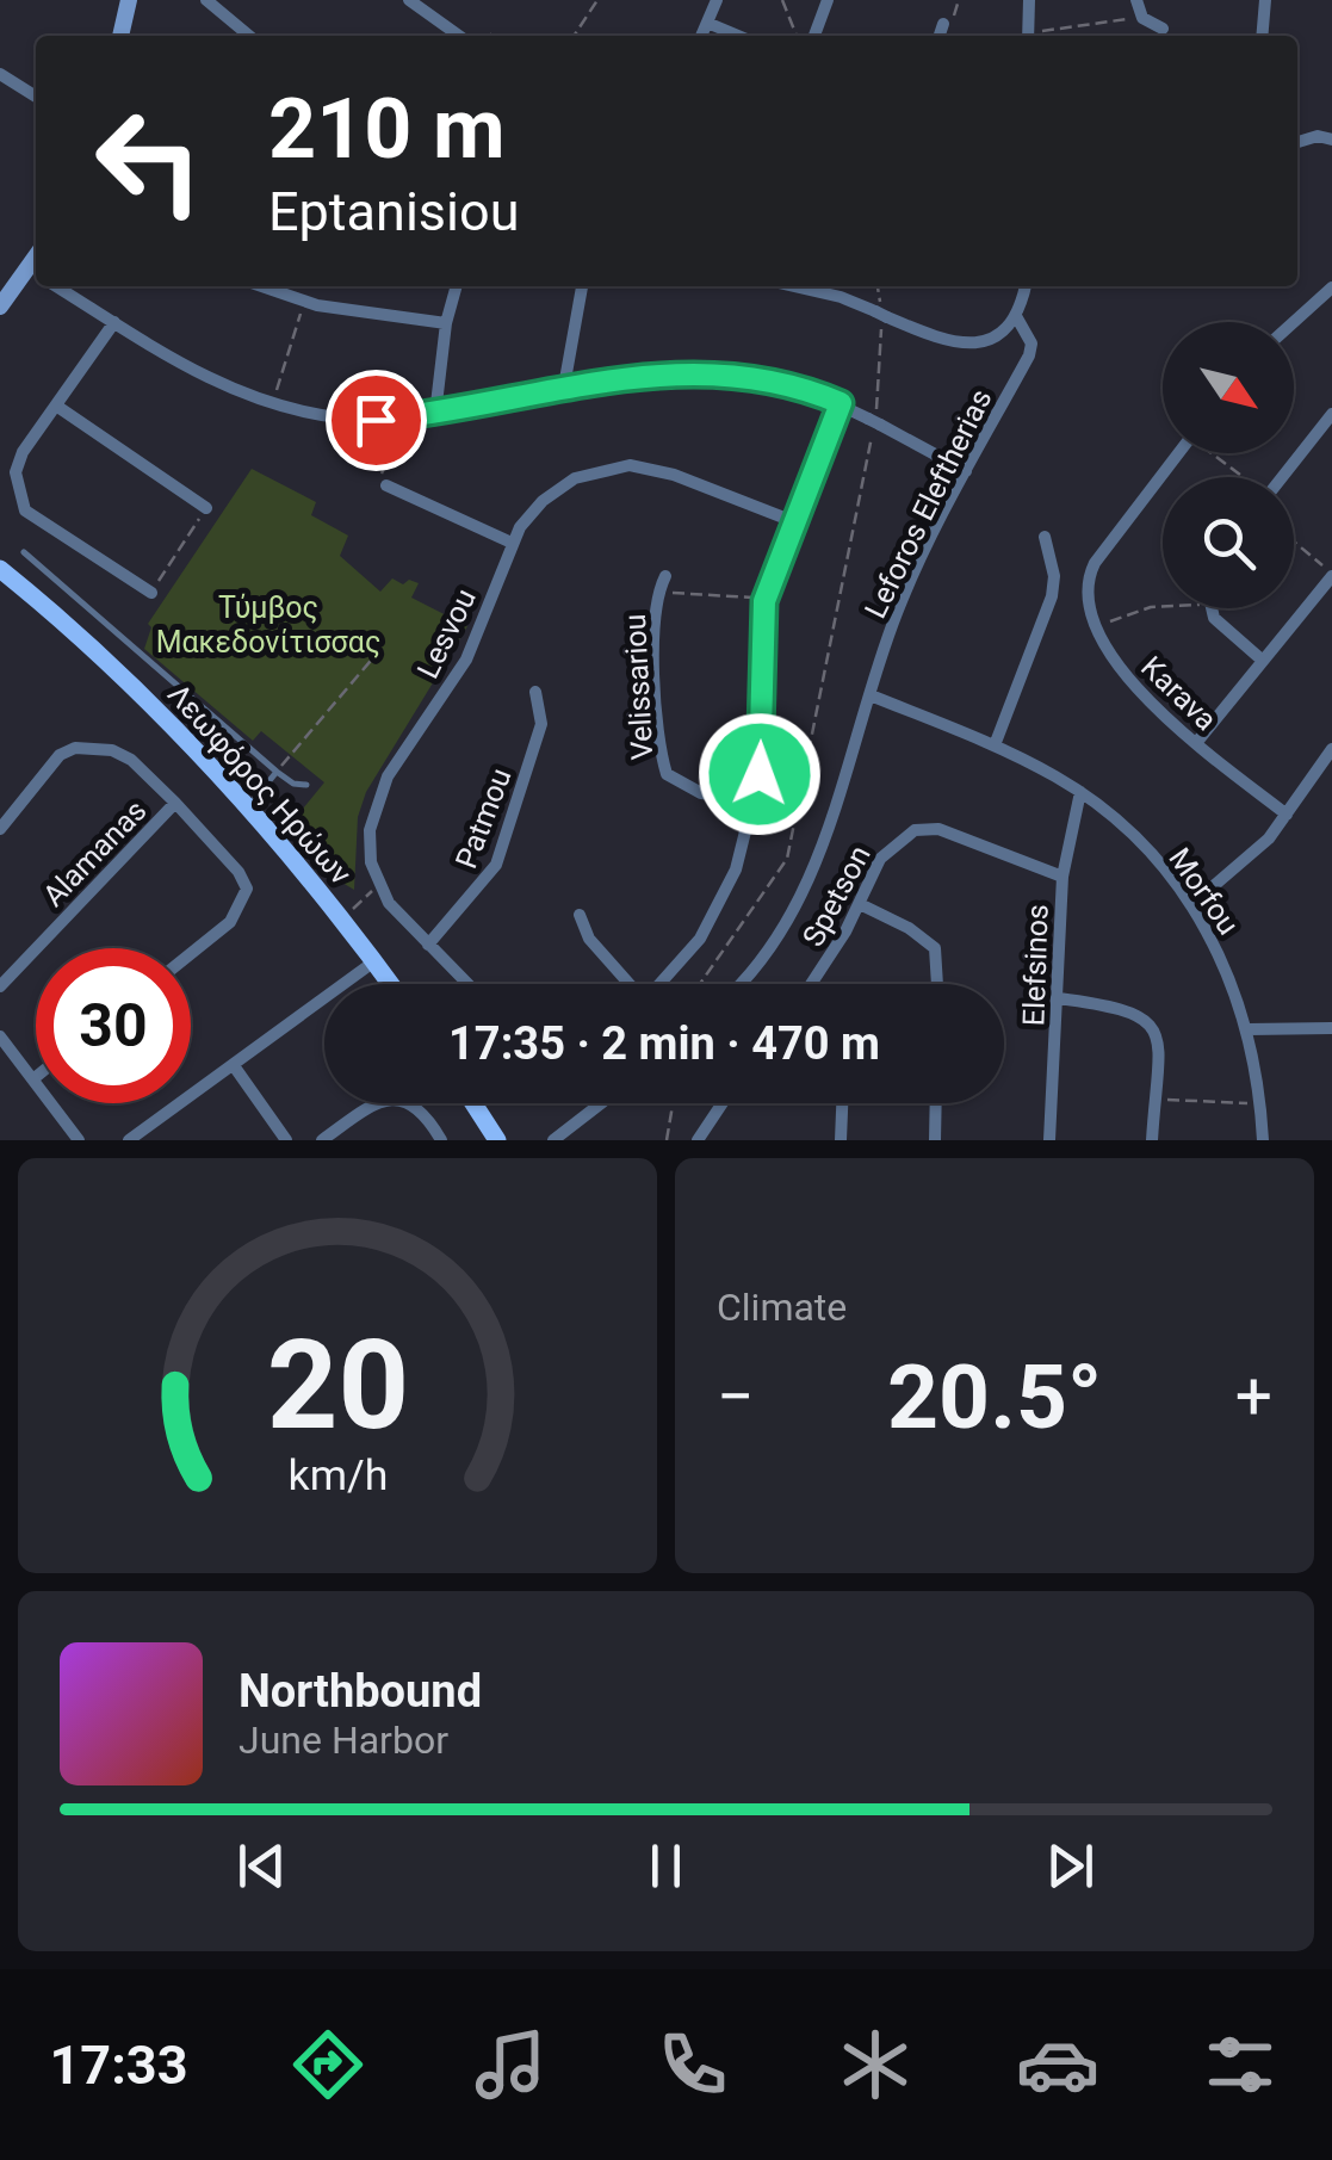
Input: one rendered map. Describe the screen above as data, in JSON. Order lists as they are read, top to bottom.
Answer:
{
  "streets": {
    "main road": ["Λεωφόρος Ηρώων"],
    "street": [
      "Leforos Eleftherias",
      "Lesvou",
      "Velissariou",
      "Karava",
      "Patmou",
      "Alamanas",
      "Morfou",
      "Spetson",
      "Elefsinos"
    ]
  },
  "crossings": [
    ["Leforos Eleftherias", "Morfou"],
    ["Morfou", "Elefsinos"],
    ["Spetson", "Elefsinos"]
  ],
  "parks": ["Τύμβος Μακεδονίτισσας"],
  "north": "bottom right",
  "page": {
    "turn": ["210 m", "Eptanisiou"],
    "limit": "30",
    "trip": "17:35 · 2 min · 470 m",
    "tile": "Climate",
    "heat": ["−", "20.5°", "+"],
    "song": ["Northbound", "June Harbor"],
    "tabs": "17:33",
    "gauge": ["20", "km/h"]
  }
}
